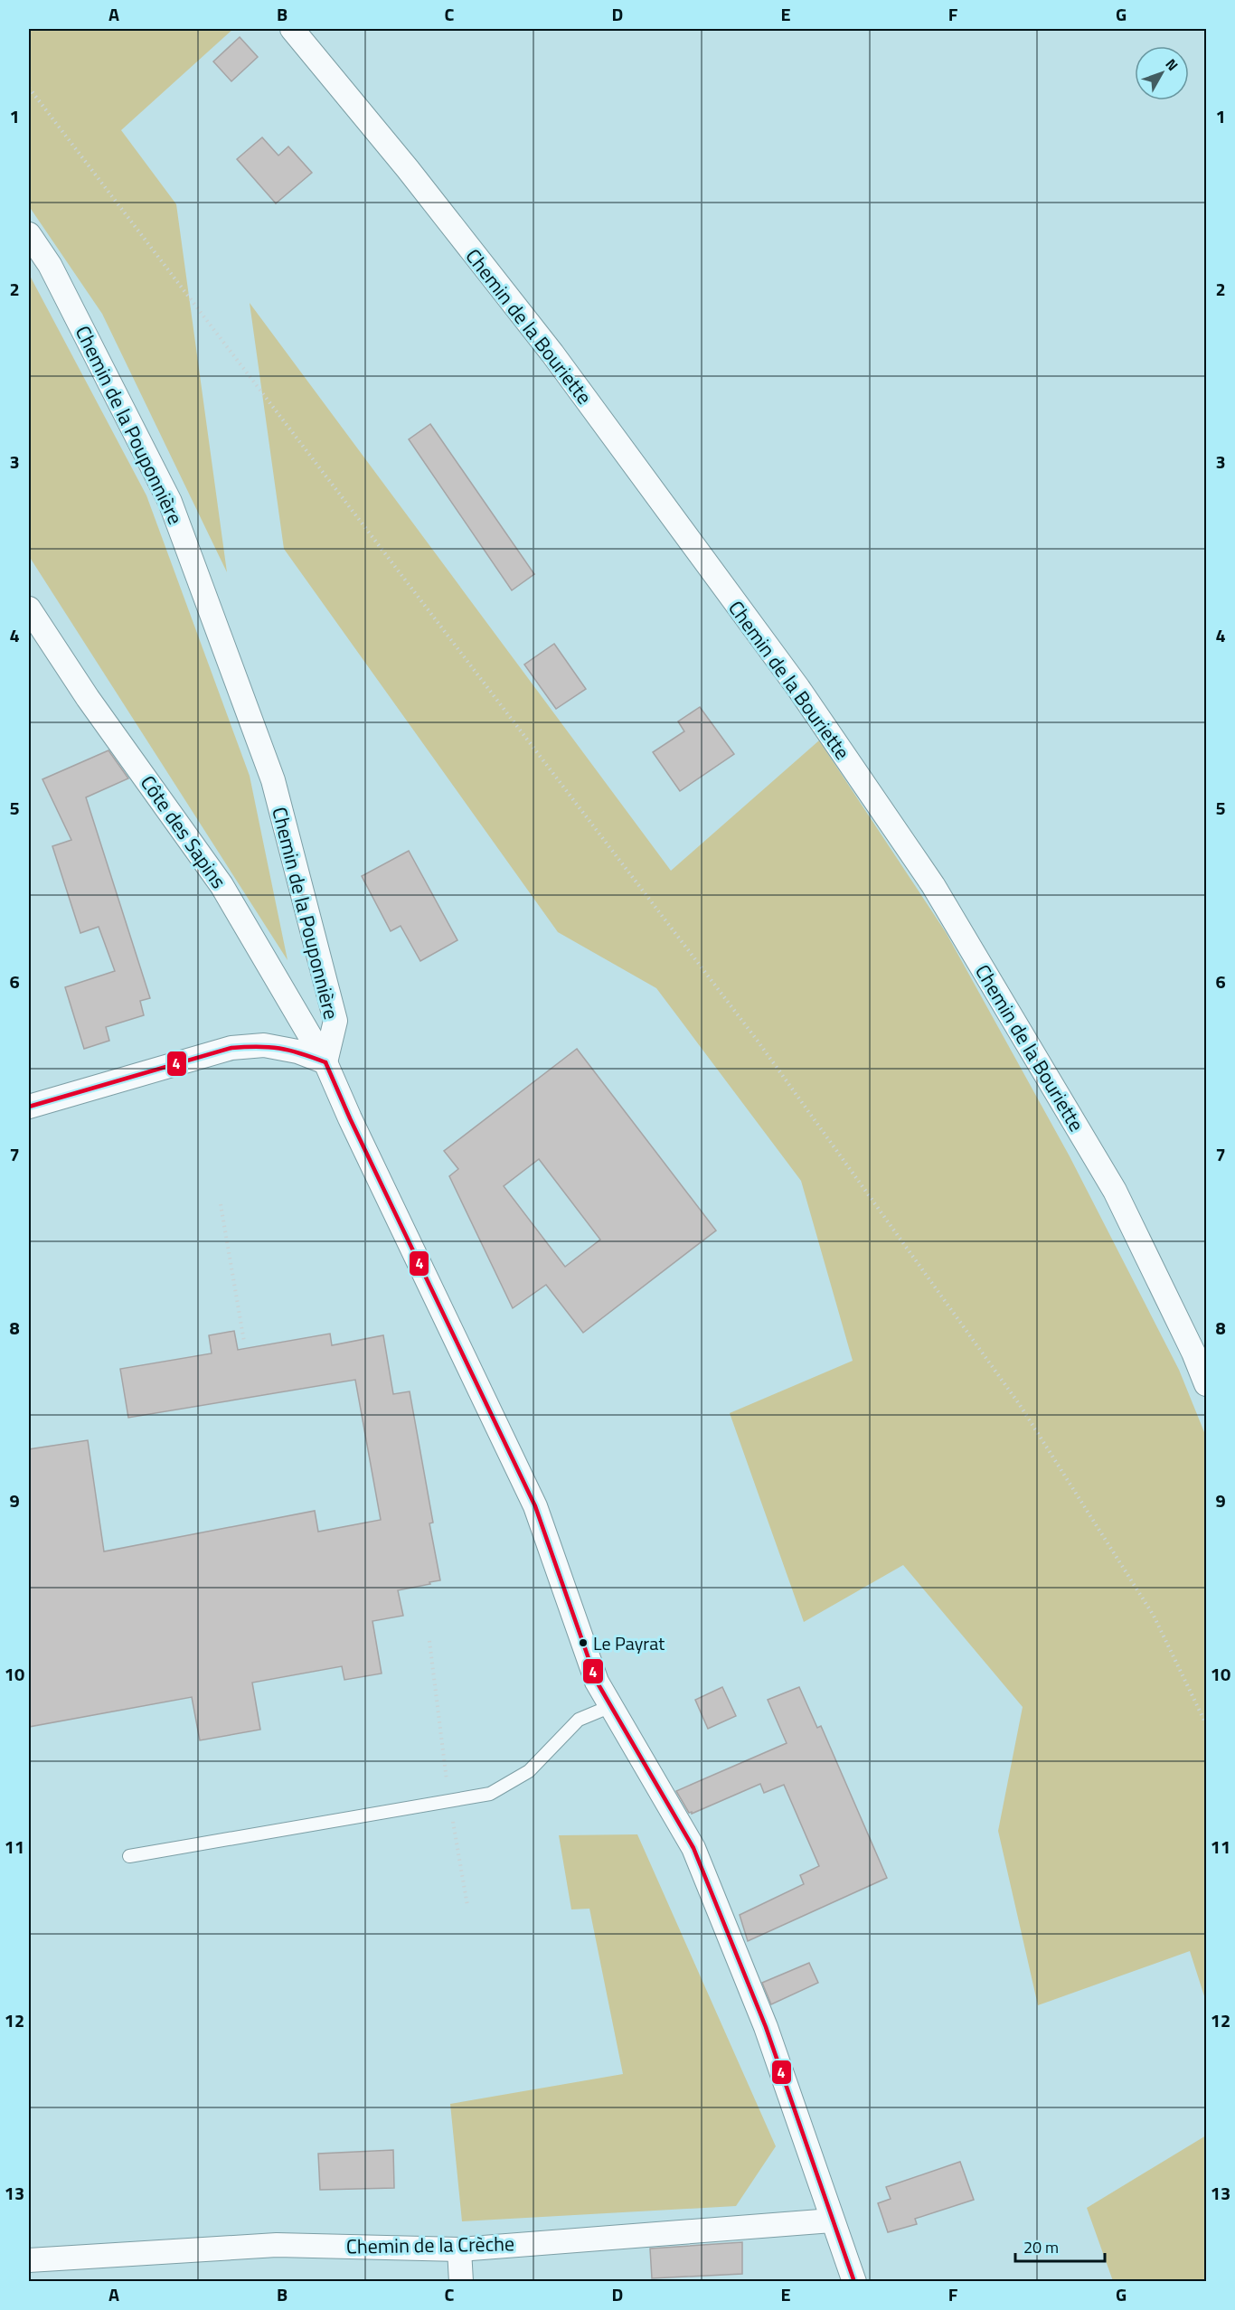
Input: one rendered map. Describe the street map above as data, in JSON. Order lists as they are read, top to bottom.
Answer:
{
  "streets": {
    "street": [
      "Chemin de la Bouriette",
      "Chemin de la Pouponnière",
      "Côte des Sapins",
      "Chemin de la Crèche"
    ]
  },
  "crossings": [
    ["Chemin de la Pouponnière", "Côte des Sapins"]
  ],
  "places": ["Le Payrat"],
  "lines": ["transit line 4"],
  "scale_bar": "20 m",
  "north": "top right",
  "grid": {
    "columns": [
      "A",
      "B",
      "C",
      "D",
      "E",
      "F",
      "G"
    ],
    "rows": [
      "1",
      "2",
      "3",
      "4",
      "5",
      "6",
      "7",
      "8",
      "9",
      "10",
      "11",
      "12",
      "13"
    ]
  }
}
